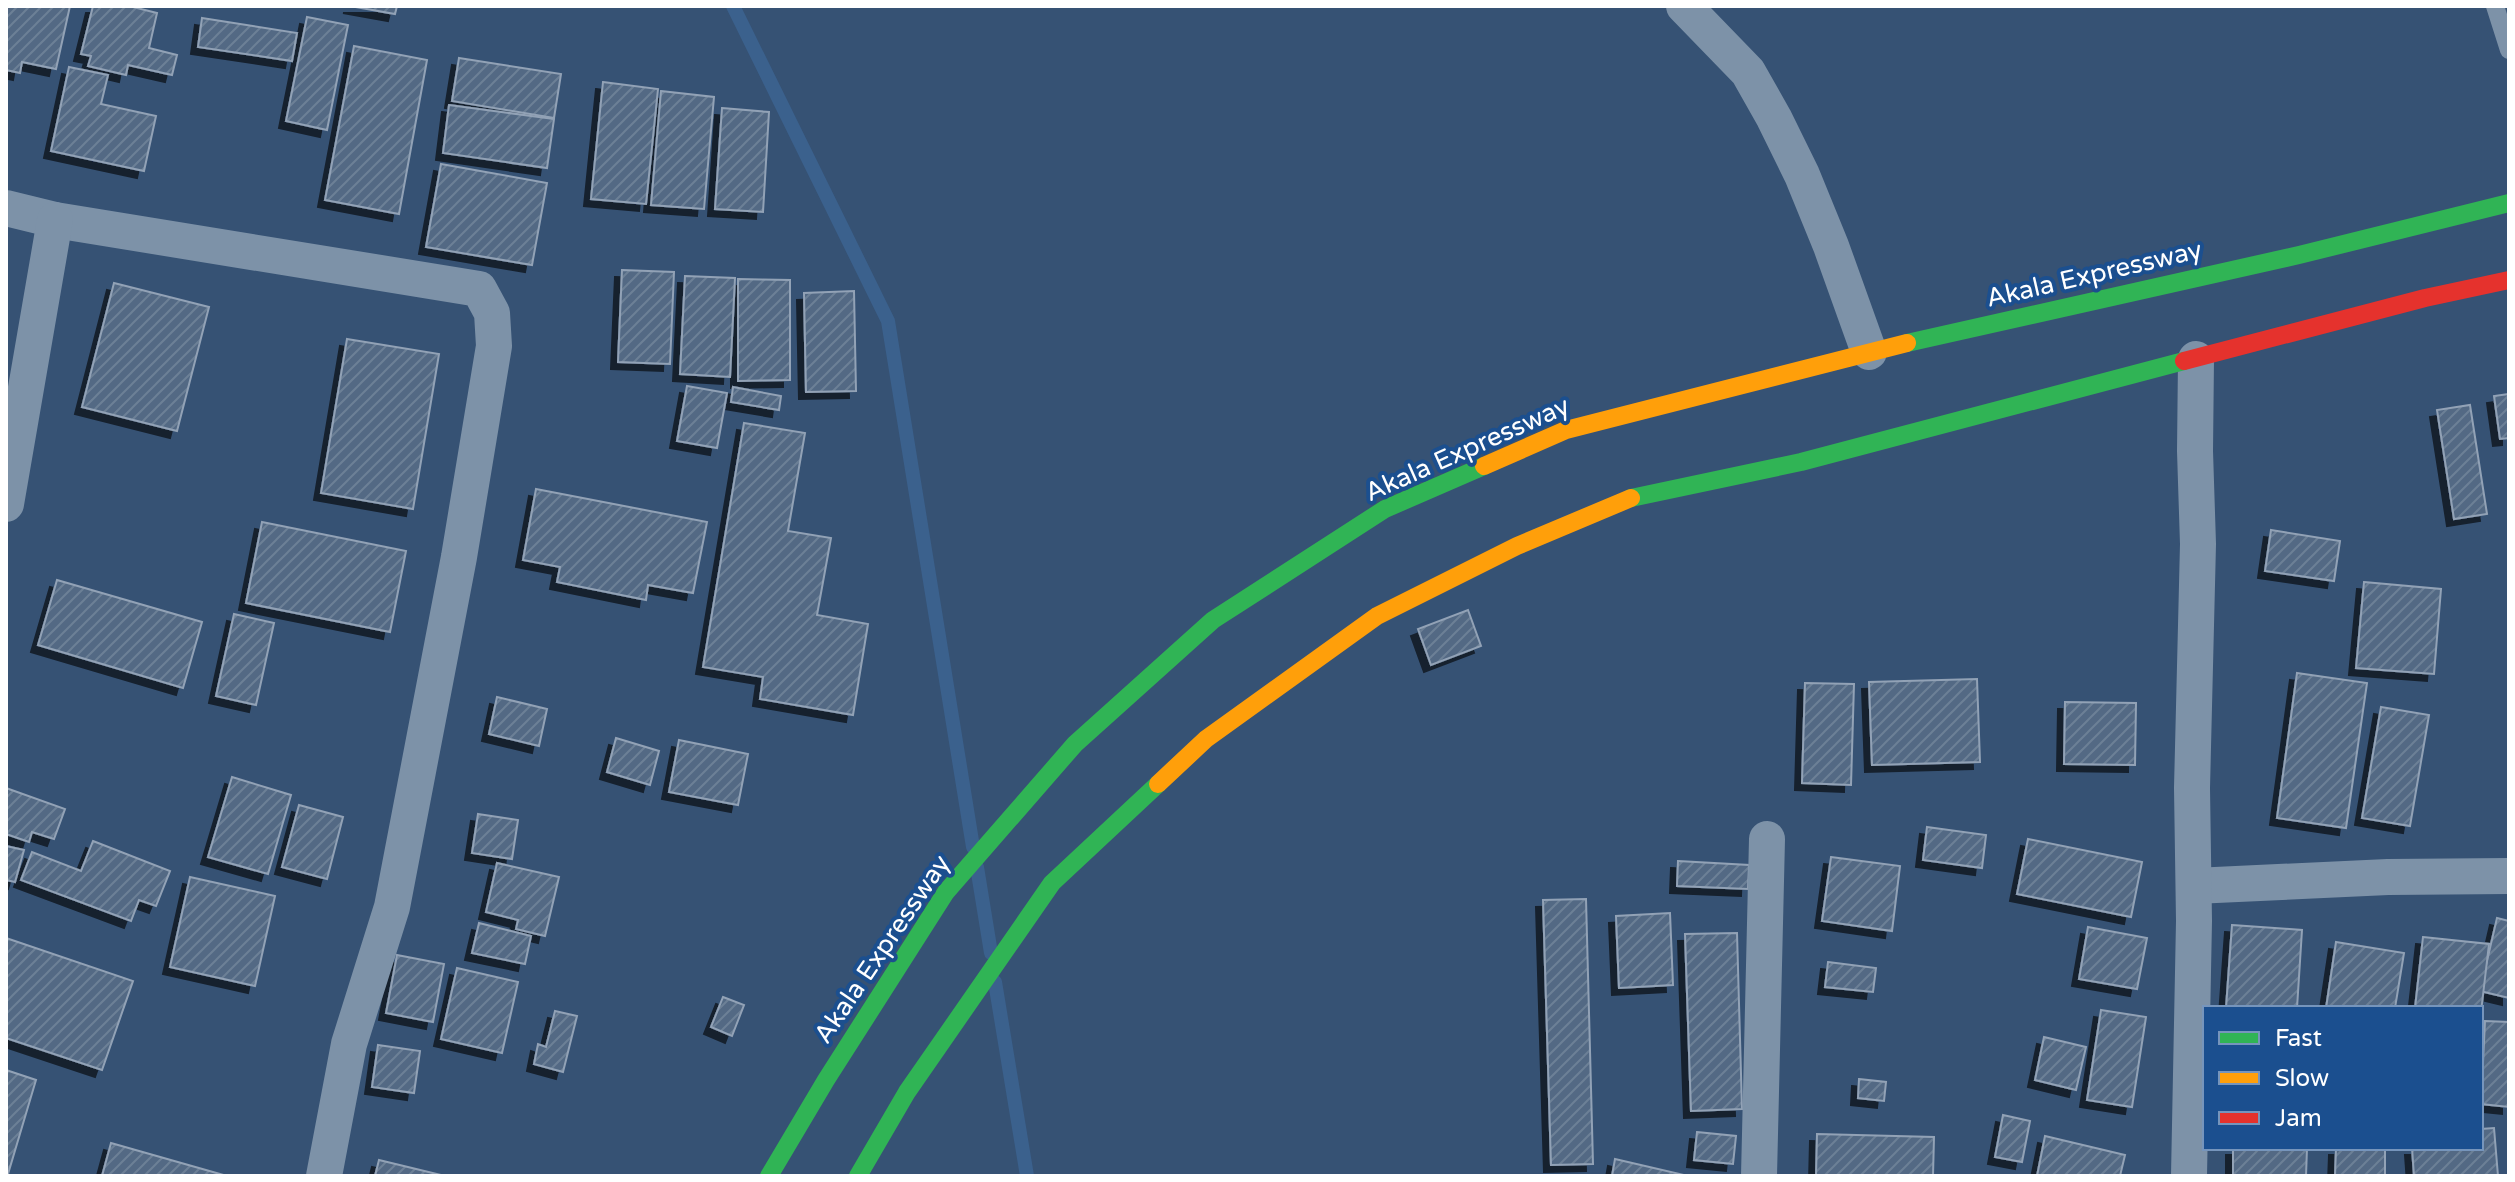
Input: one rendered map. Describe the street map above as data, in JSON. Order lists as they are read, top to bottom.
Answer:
{
  "streets": {
    "main road": ["Akala Expressway"]
  },
  "legend": ["Fast", "Slow", "Jam"]
}
